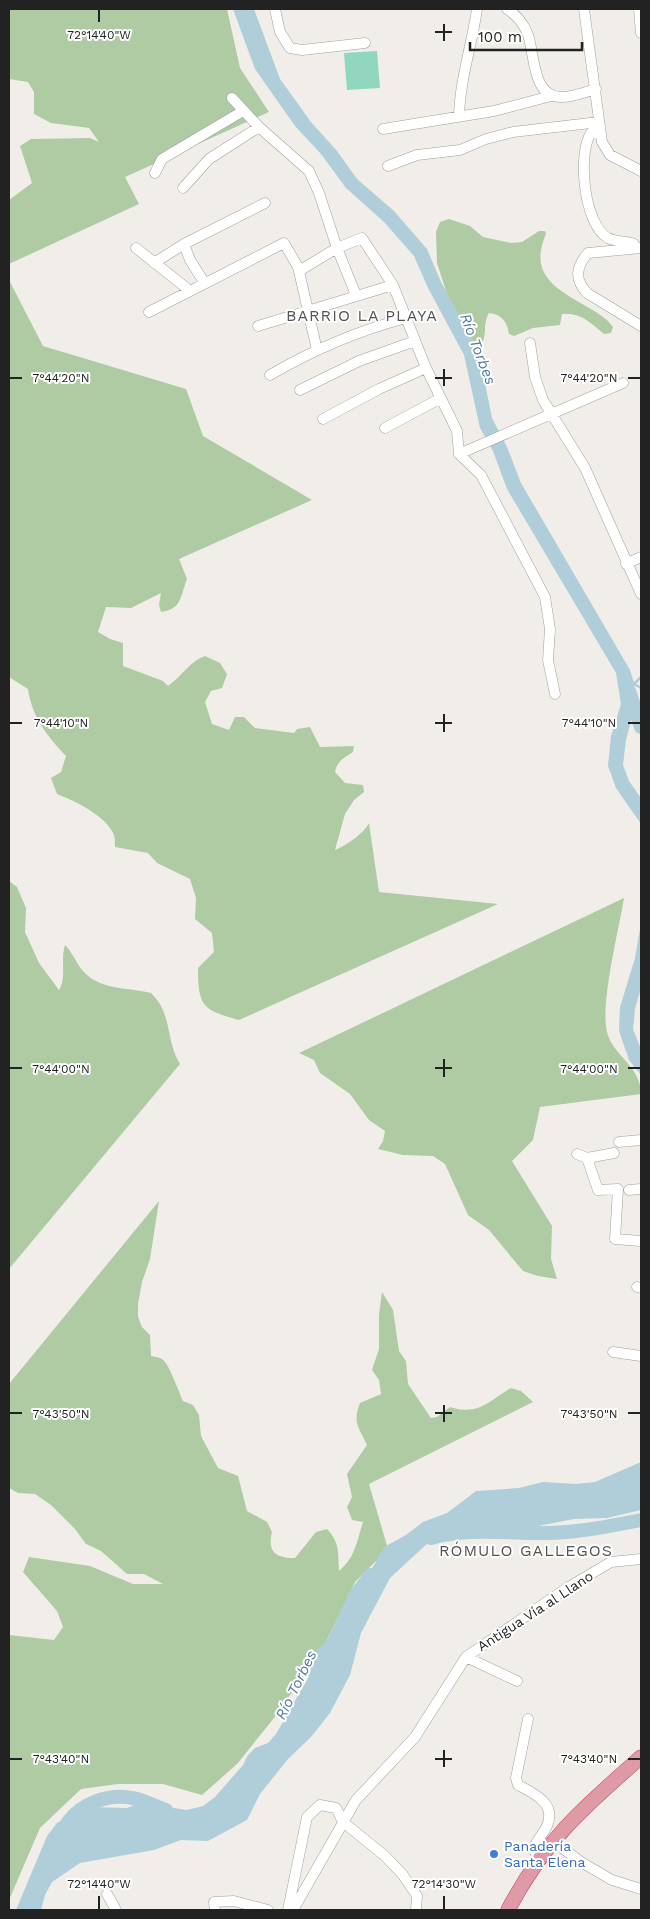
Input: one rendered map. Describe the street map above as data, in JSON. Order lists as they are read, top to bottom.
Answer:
{
  "streets": {
    "street": ["Antigua Vía al Llano"]
  },
  "districts": ["BARRIO LA PLAYA", "RÓMULO GALLEGOS"],
  "water": ["Río Torbes"],
  "places": ["Panadería Santa Elena"],
  "scale_bar": "100 m",
  "coordinates": [
    "72°14'40\"W",
    "7°44'20\"N",
    "7°44'10\"N",
    "7°44'00\"N",
    "7°43'50\"N",
    "7°43'40\"N",
    "72°14'30\"W"
  ]
}
